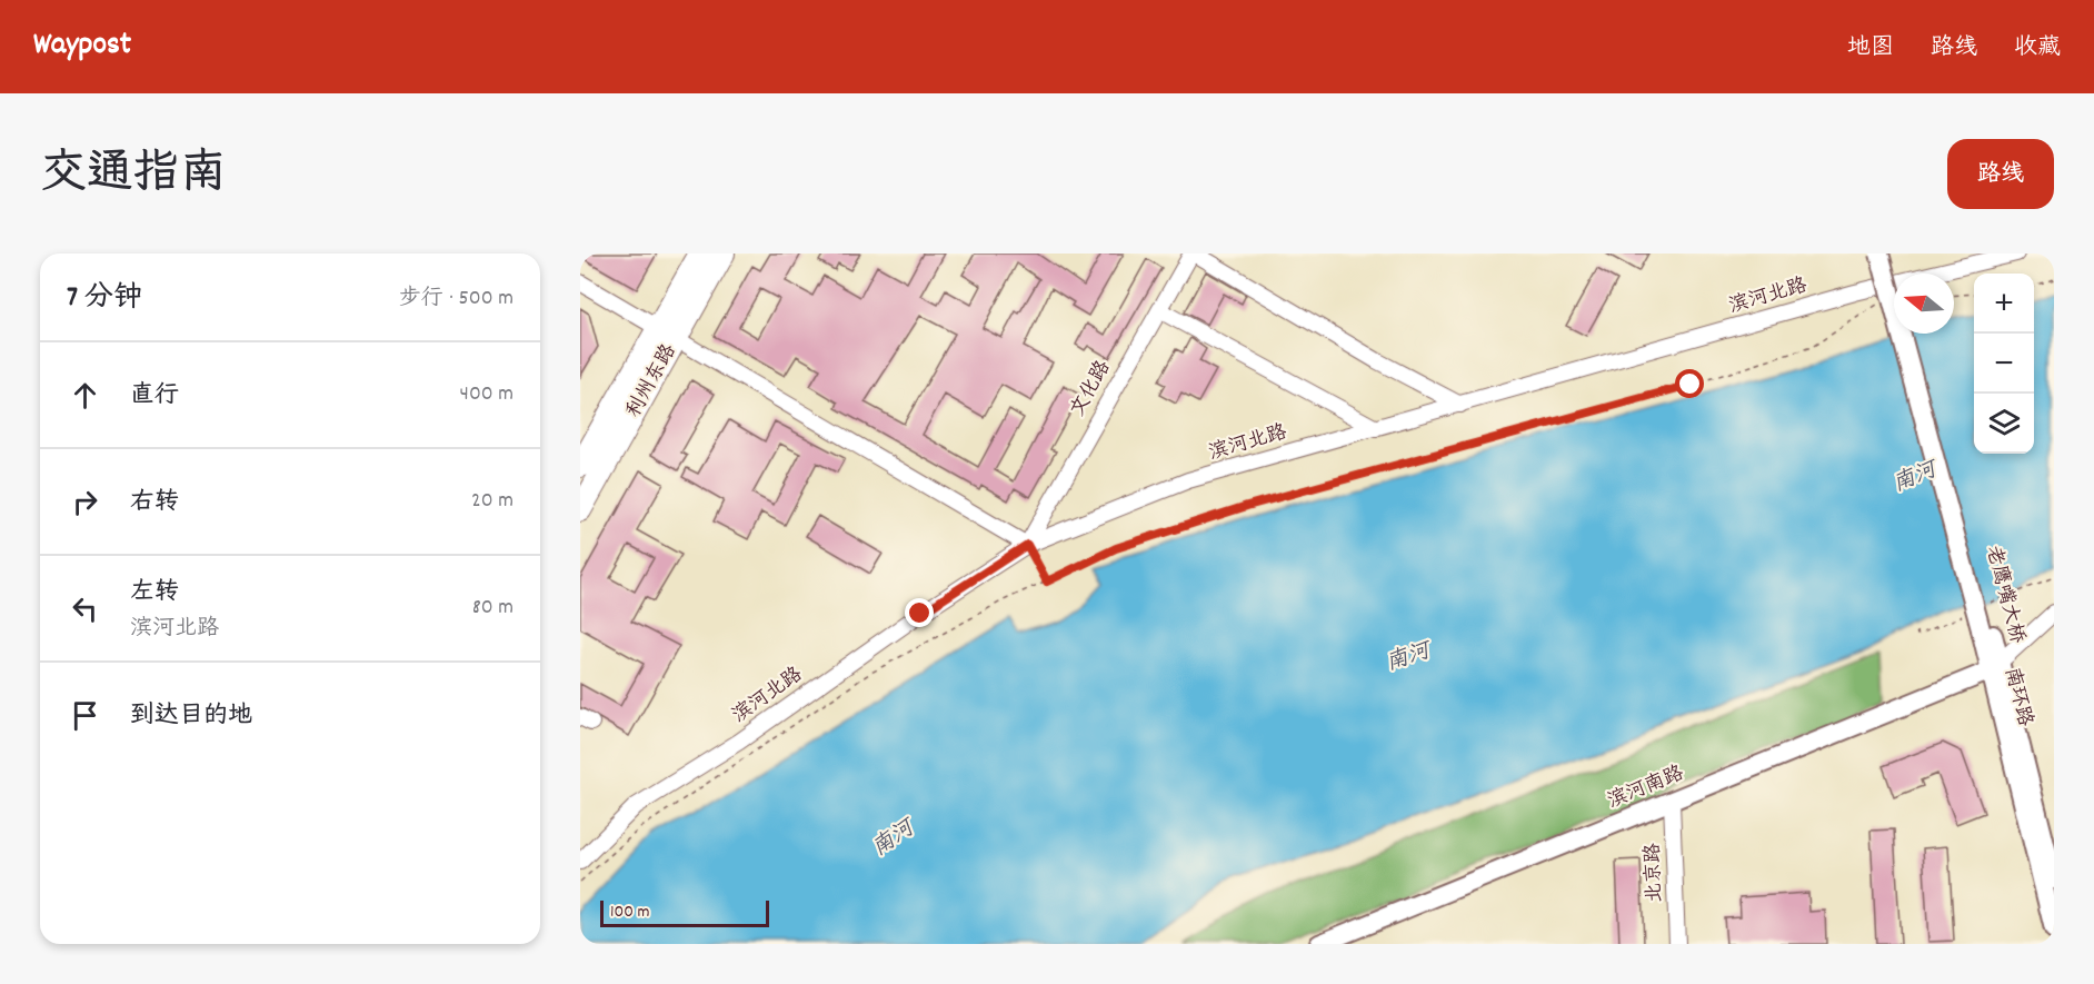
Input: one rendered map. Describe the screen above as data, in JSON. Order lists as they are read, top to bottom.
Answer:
{
  "streets": {
    "highway": ["利州东路"],
    "main road": ["老鹰嘴大桥", "南环路", "滨河南路"],
    "street": ["滨河北路", "文化路", "北京路"]
  },
  "crossings": [
    ["滨河北路", "文化路"],
    ["老鹰嘴大桥", "南环路"],
    ["老鹰嘴大桥", "滨河南路"],
    ["南环路", "滨河南路"],
    ["滨河南路", "北京路"]
  ],
  "water": ["南河"],
  "scale_bar": "100 m",
  "north": "left",
  "page": {
    "header": "Waypost",
    "nav": ["地图", "路线", "收藏"],
    "title": "交通指南",
    "buttons": "路线",
    "heading": ["7 分钟", "步行 · 500 m"],
    "map_buttons": ["+", "−"],
    "list": [
      ["直行", "400 m"],
      ["右转", "20 m"],
      ["左转", "滨河北路", "80 m"],
      "到达目的地"
    ],
    "scale": "100 m"
  }
}
